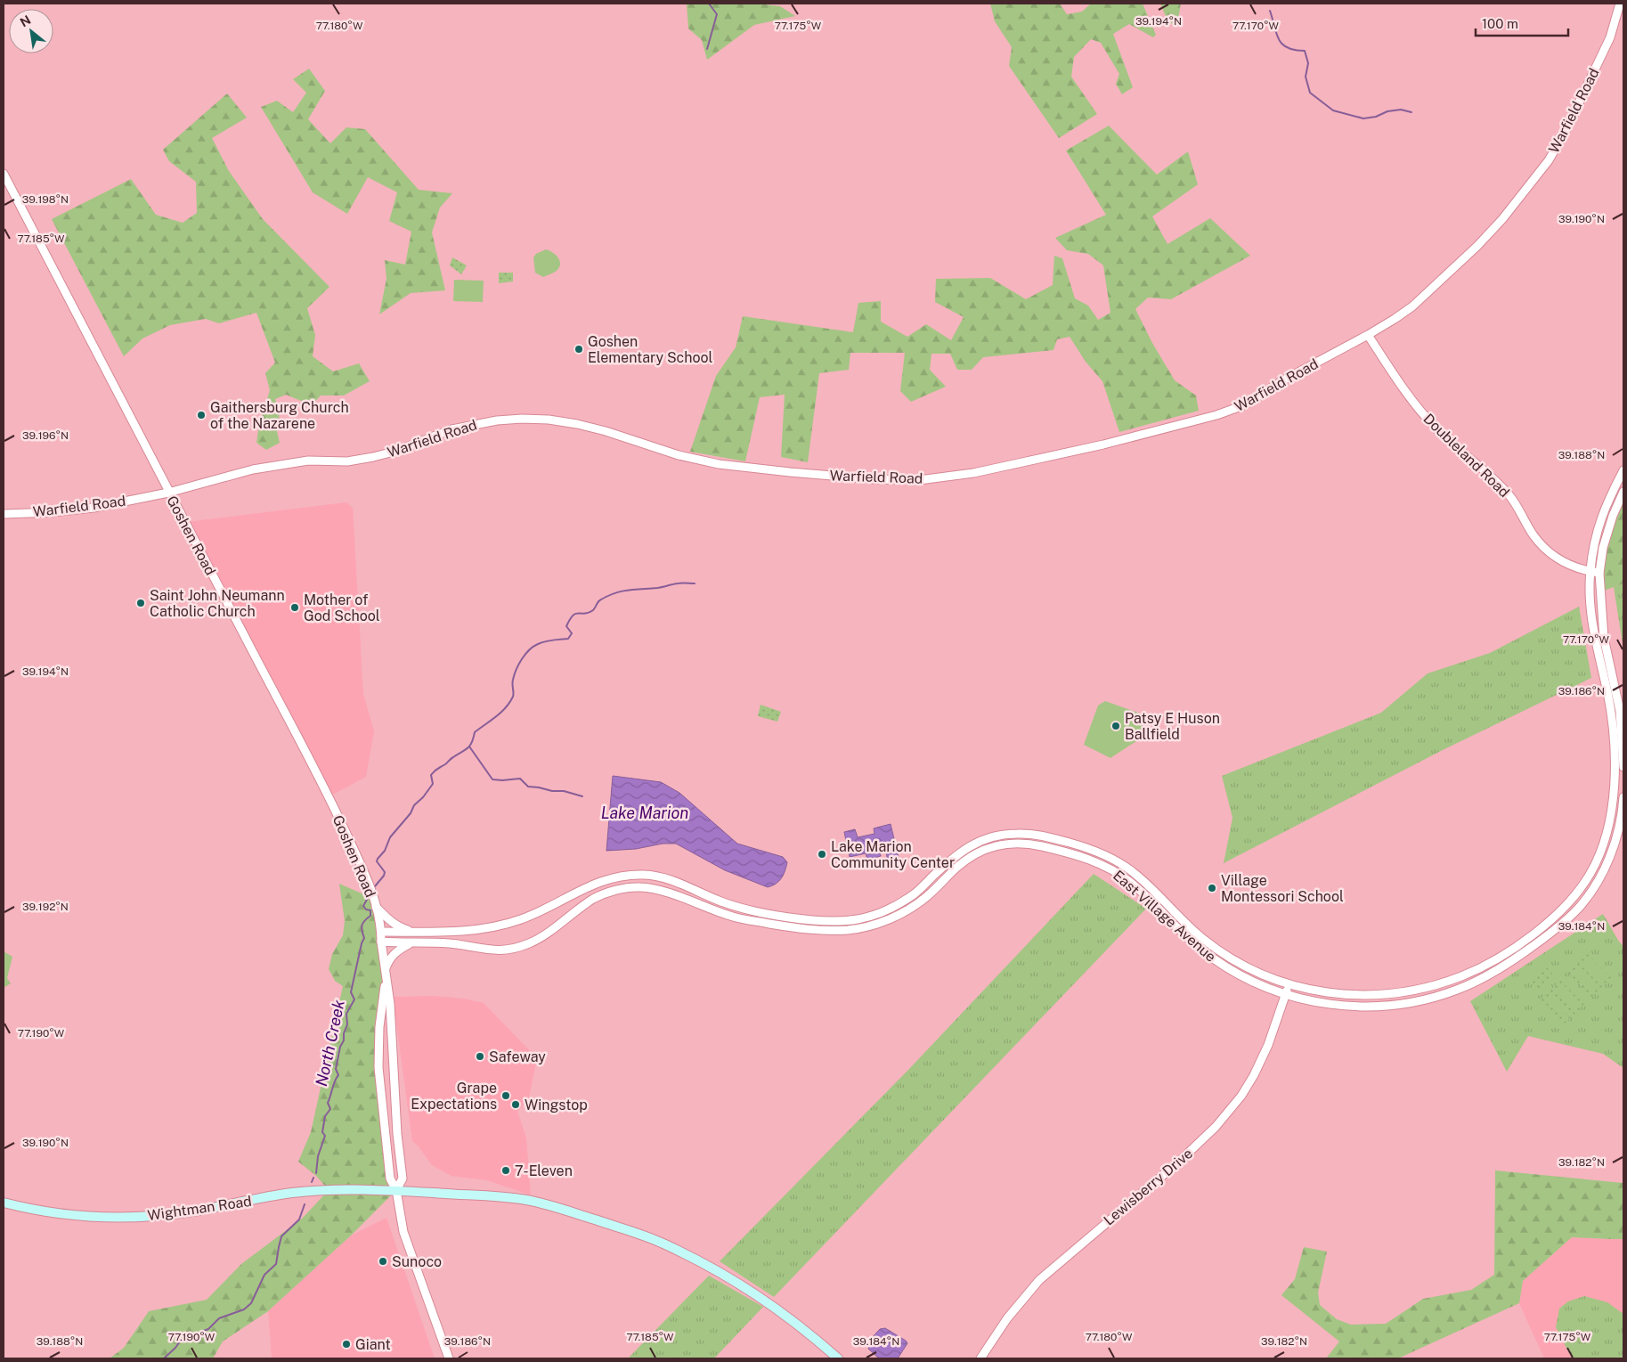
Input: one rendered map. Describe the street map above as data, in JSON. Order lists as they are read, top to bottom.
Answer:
{
  "streets": {
    "main road": ["Wightman Road"],
    "street": [
      "Warfield Road",
      "Doubleland Road",
      "Goshen Road",
      "East Village Avenue",
      "Lewisberry Drive"
    ]
  },
  "crossings": [
    ["Warfield Road", "Doubleland Road"],
    ["Warfield Road", "Goshen Road"],
    ["Doubleland Road", "East Village Avenue"],
    ["Goshen Road", "East Village Avenue"],
    ["Goshen Road", "Wightman Road"],
    ["East Village Avenue", "Lewisberry Drive"]
  ],
  "water": ["Lake Marion", "North Creek"],
  "places": [
    "Goshen Elementary School",
    "Gaithersburg Church of the Nazarene",
    "Saint John Neumann Catholic Church",
    "Mother of God School",
    "Patsy E Huson Ballfield",
    "Lake Marion Community Center",
    "Village Montessori School",
    "Safeway",
    "Grape Expectations",
    "Wingstop",
    "7-Eleven",
    "Sunoco",
    "Giant"
  ],
  "scale_bar": "100 m",
  "north": "top left",
  "coordinates": [
    "39.194°N",
    "77.180°W",
    "77.175°W",
    "77.170°W",
    "39.198°N",
    "39.190°N",
    "77.185°W",
    "39.196°N",
    "39.188°N",
    "39.186°N",
    "39.192°N",
    "39.184°N",
    "77.190°W",
    "39.182°N"
  ]
}
